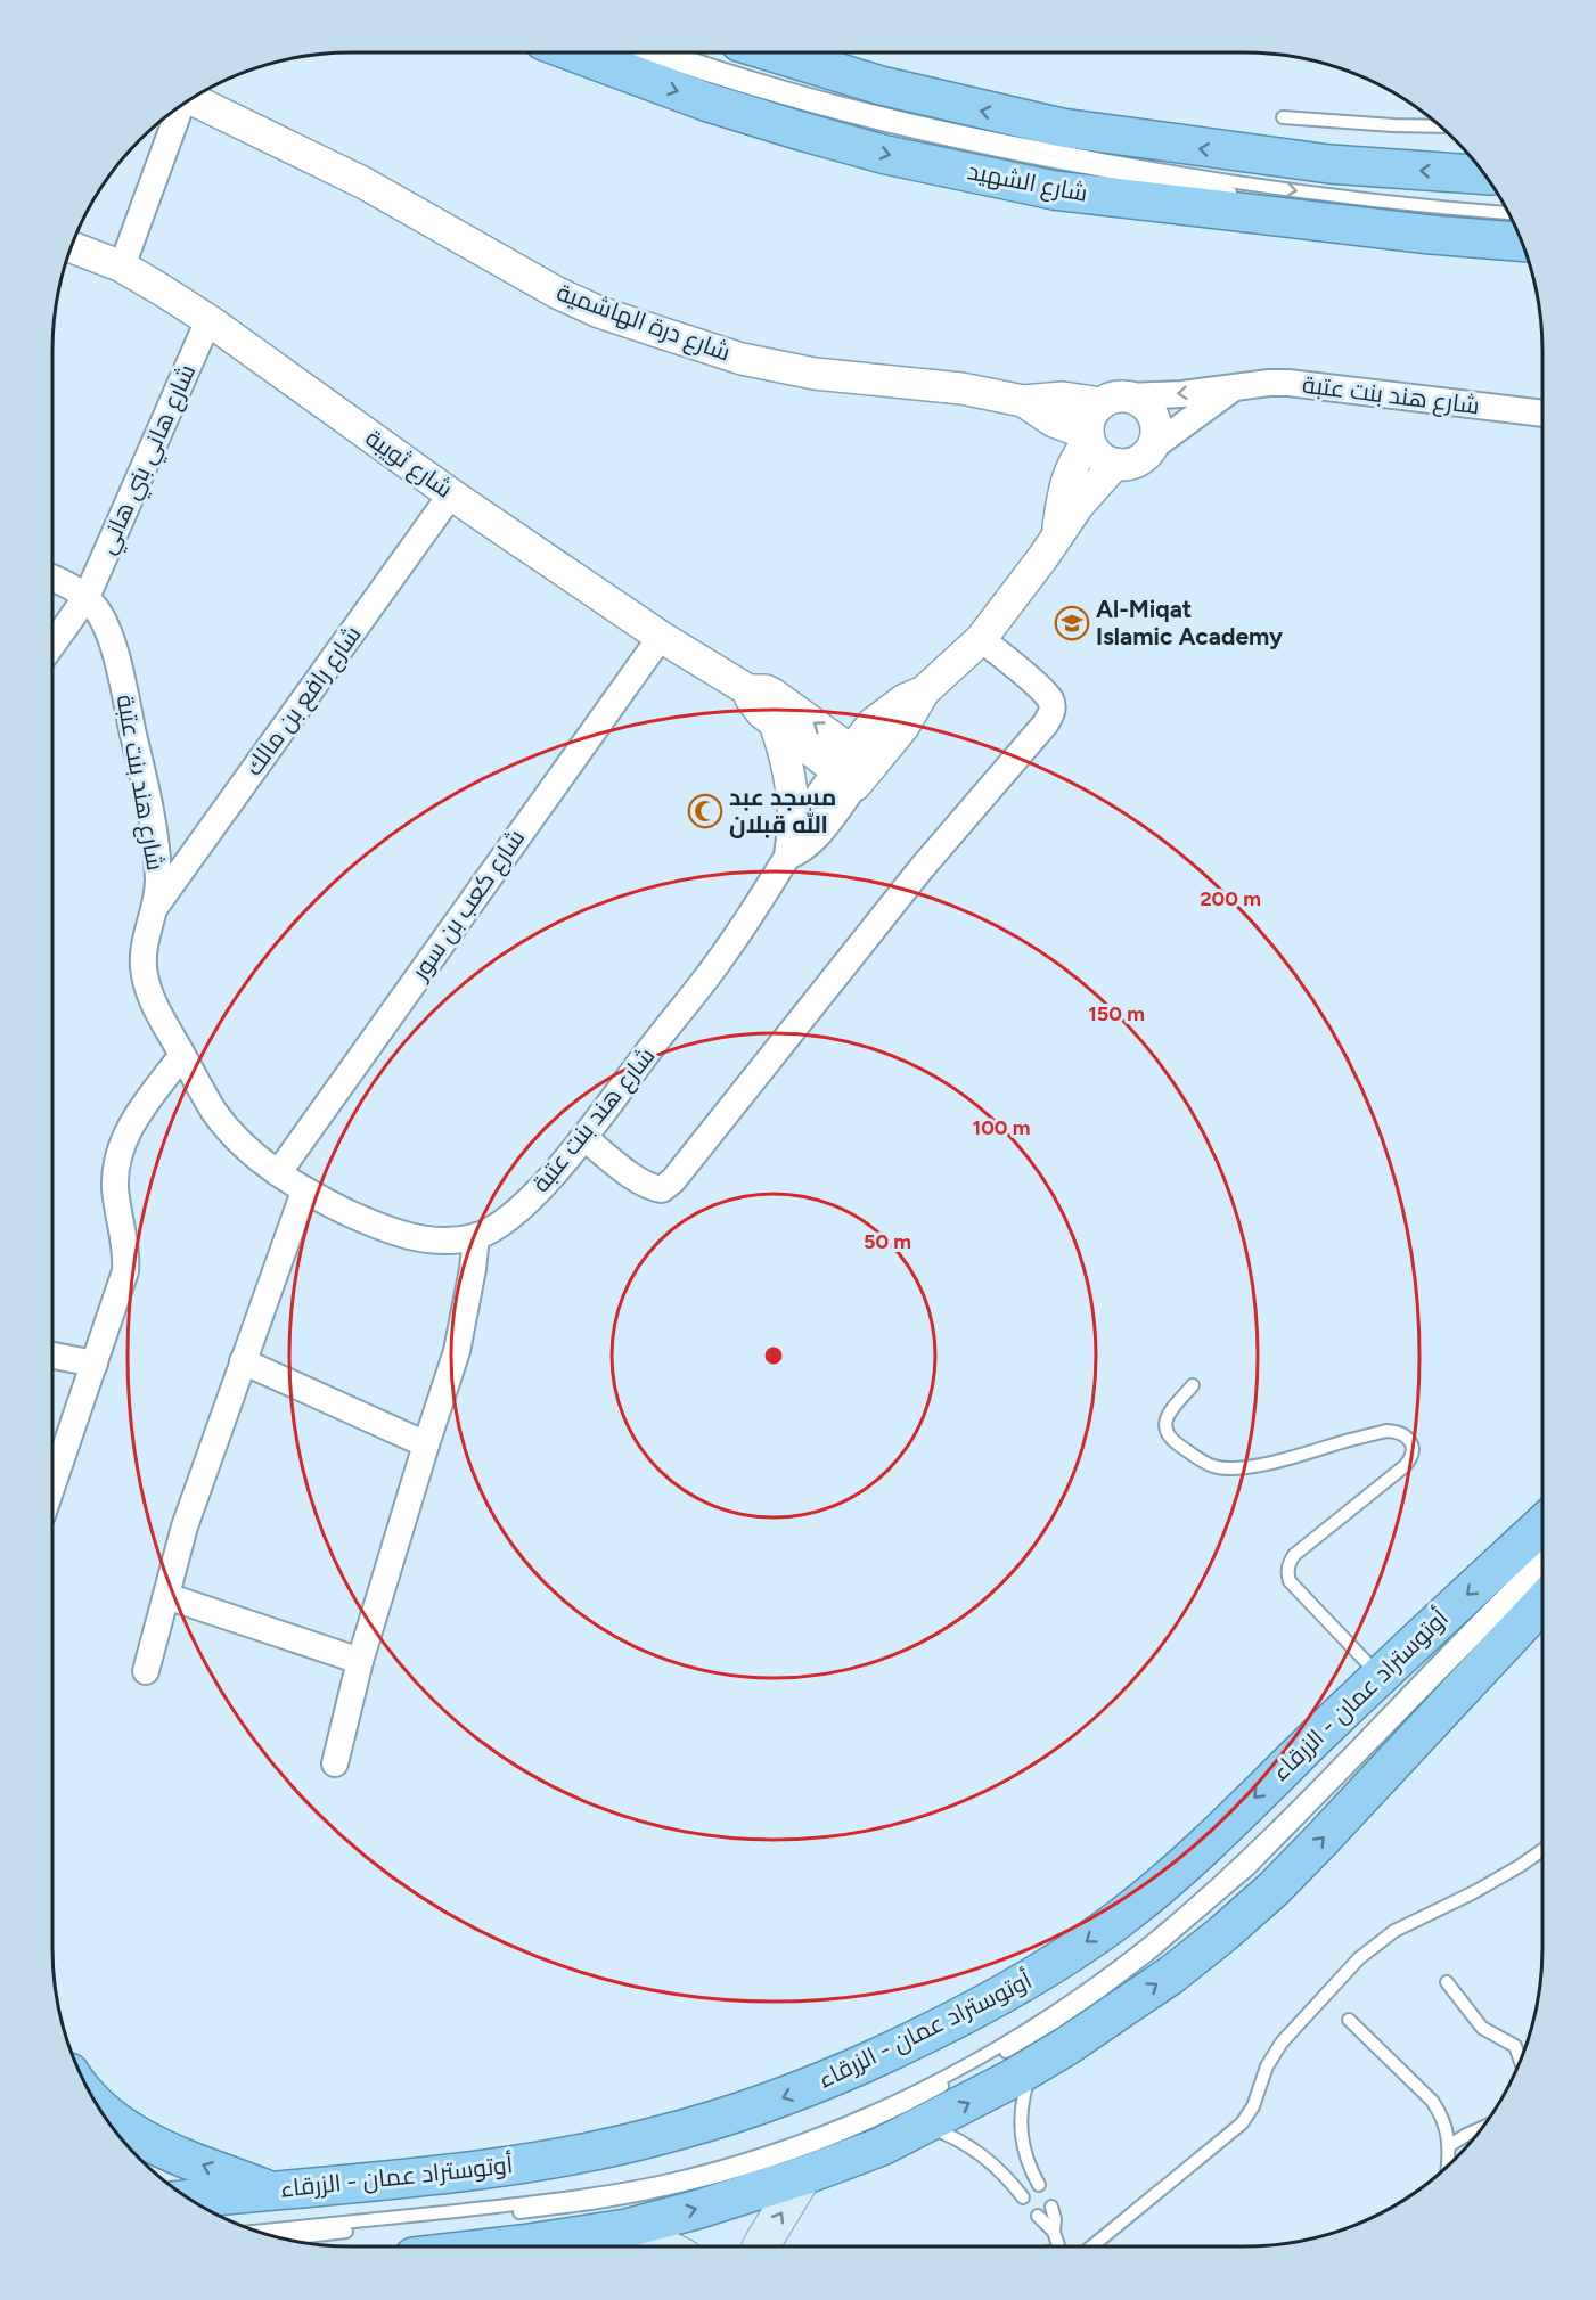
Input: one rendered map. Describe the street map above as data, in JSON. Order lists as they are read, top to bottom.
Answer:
{
  "streets": {
    "highway": ["شارع الشهيد", "أوتوستراد عمان - الزرقاء"],
    "street": [
      "شارع درة الهاشمية",
      "شارع هند بنت عتبة",
      "شارع هاني بني هاني",
      "شارع ثويبة",
      "شارع رافع بن مالك",
      "شارع كعب بن سور"
    ]
  },
  "crossings": [
    ["شارع درة الهاشمية", "شارع هند بنت عتبة"],
    ["شارع هند بنت عتبة", "شارع هاني بني هاني"],
    ["شارع هند بنت عتبة", "شارع ثويبة"],
    ["شارع هند بنت عتبة", "شارع رافع بن مالك"],
    ["شارع هند بنت عتبة", "شارع كعب بن سور"],
    ["شارع هاني بني هاني", "شارع ثويبة"],
    ["شارع ثويبة", "شارع رافع بن مالك"],
    ["شارع ثويبة", "شارع كعب بن سور"]
  ],
  "places": {
    "school or university": ["Al-Miqat Islamic Academy"],
    "mosque": ["مسجد عبد الله قبلان"]
  },
  "rings": [
    "200 m",
    "150 m",
    "100 m",
    "50 m"
  ]
}
